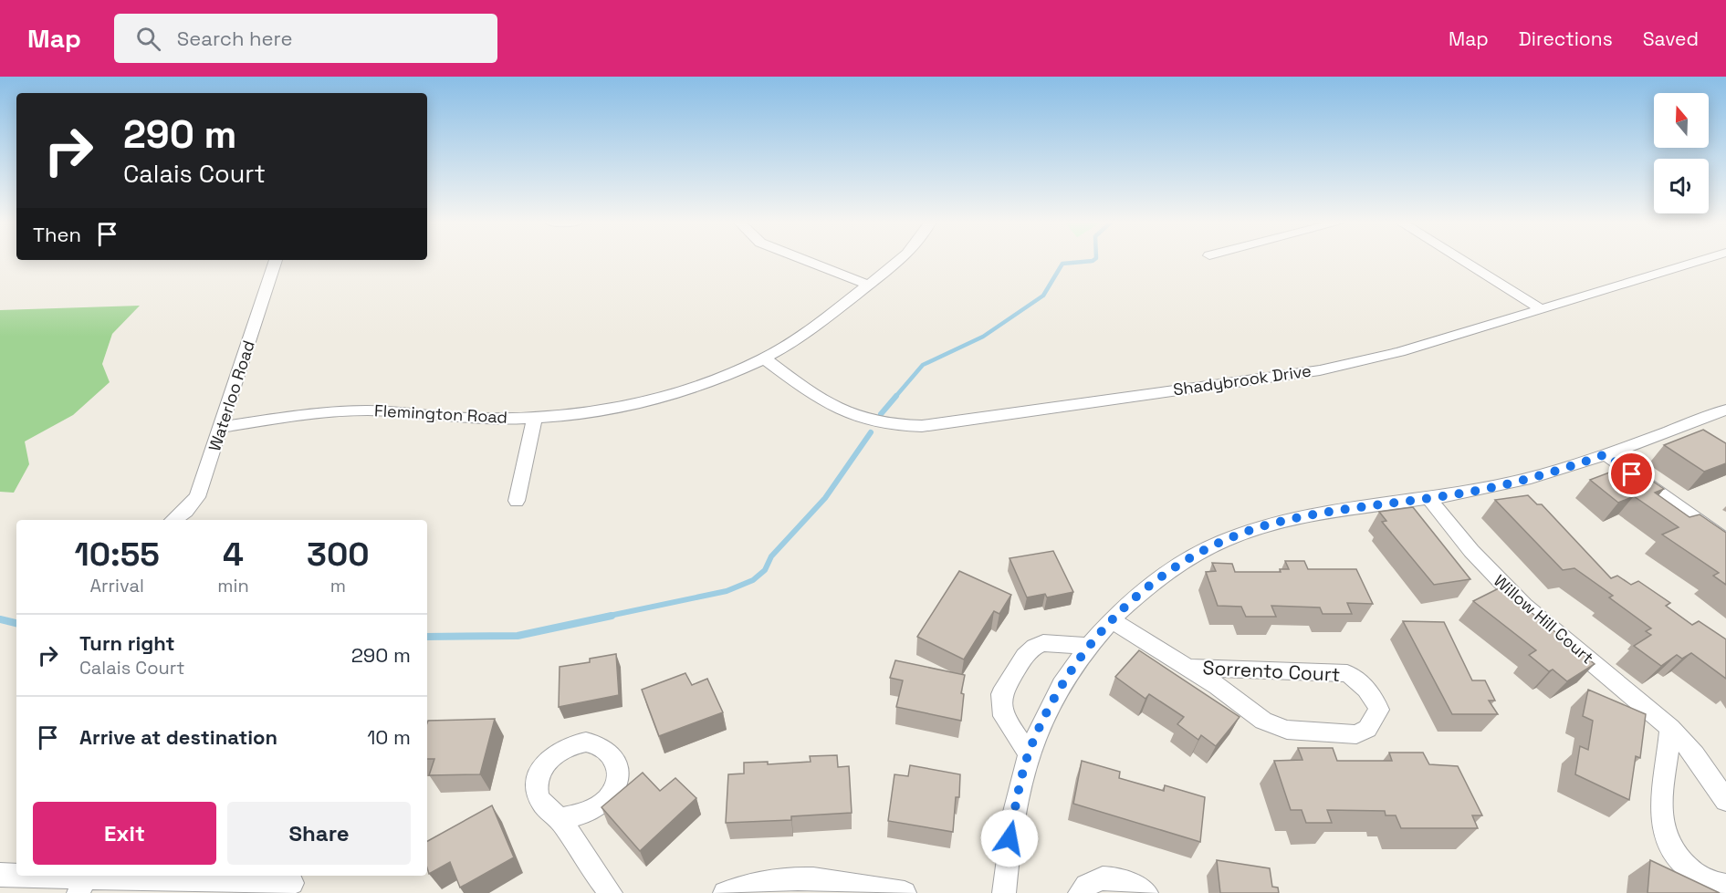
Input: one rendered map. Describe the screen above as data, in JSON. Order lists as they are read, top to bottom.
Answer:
{
  "streets": {
    "street": [
      "Shadybrook Drive",
      "Waterloo Road",
      "Flemington Road",
      "Willow Hill Court",
      "Sorrento Court"
    ]
  },
  "crossings": [
    ["Shadybrook Drive", "Flemington Road"],
    ["Waterloo Road", "Flemington Road"]
  ],
  "north": "top",
  "page": {
    "header": "Map",
    "search": "Search here",
    "nav": ["Map", "Directions", "Saved"],
    "turn": ["290 m", "Calais Court"],
    "then": "Then",
    "eta": [
      "10:55",
      "Arrival",
      "4",
      "min",
      "300",
      "m"
    ],
    "list": [
      {
        "name": "Turn right",
        "note": "Calais Court",
        "value": "290 m"
      },
      {
        "name": "Arrive at destination",
        "value": "10 m"
      }
    ],
    "buttons": ["Exit", "Share"]
  }
}
